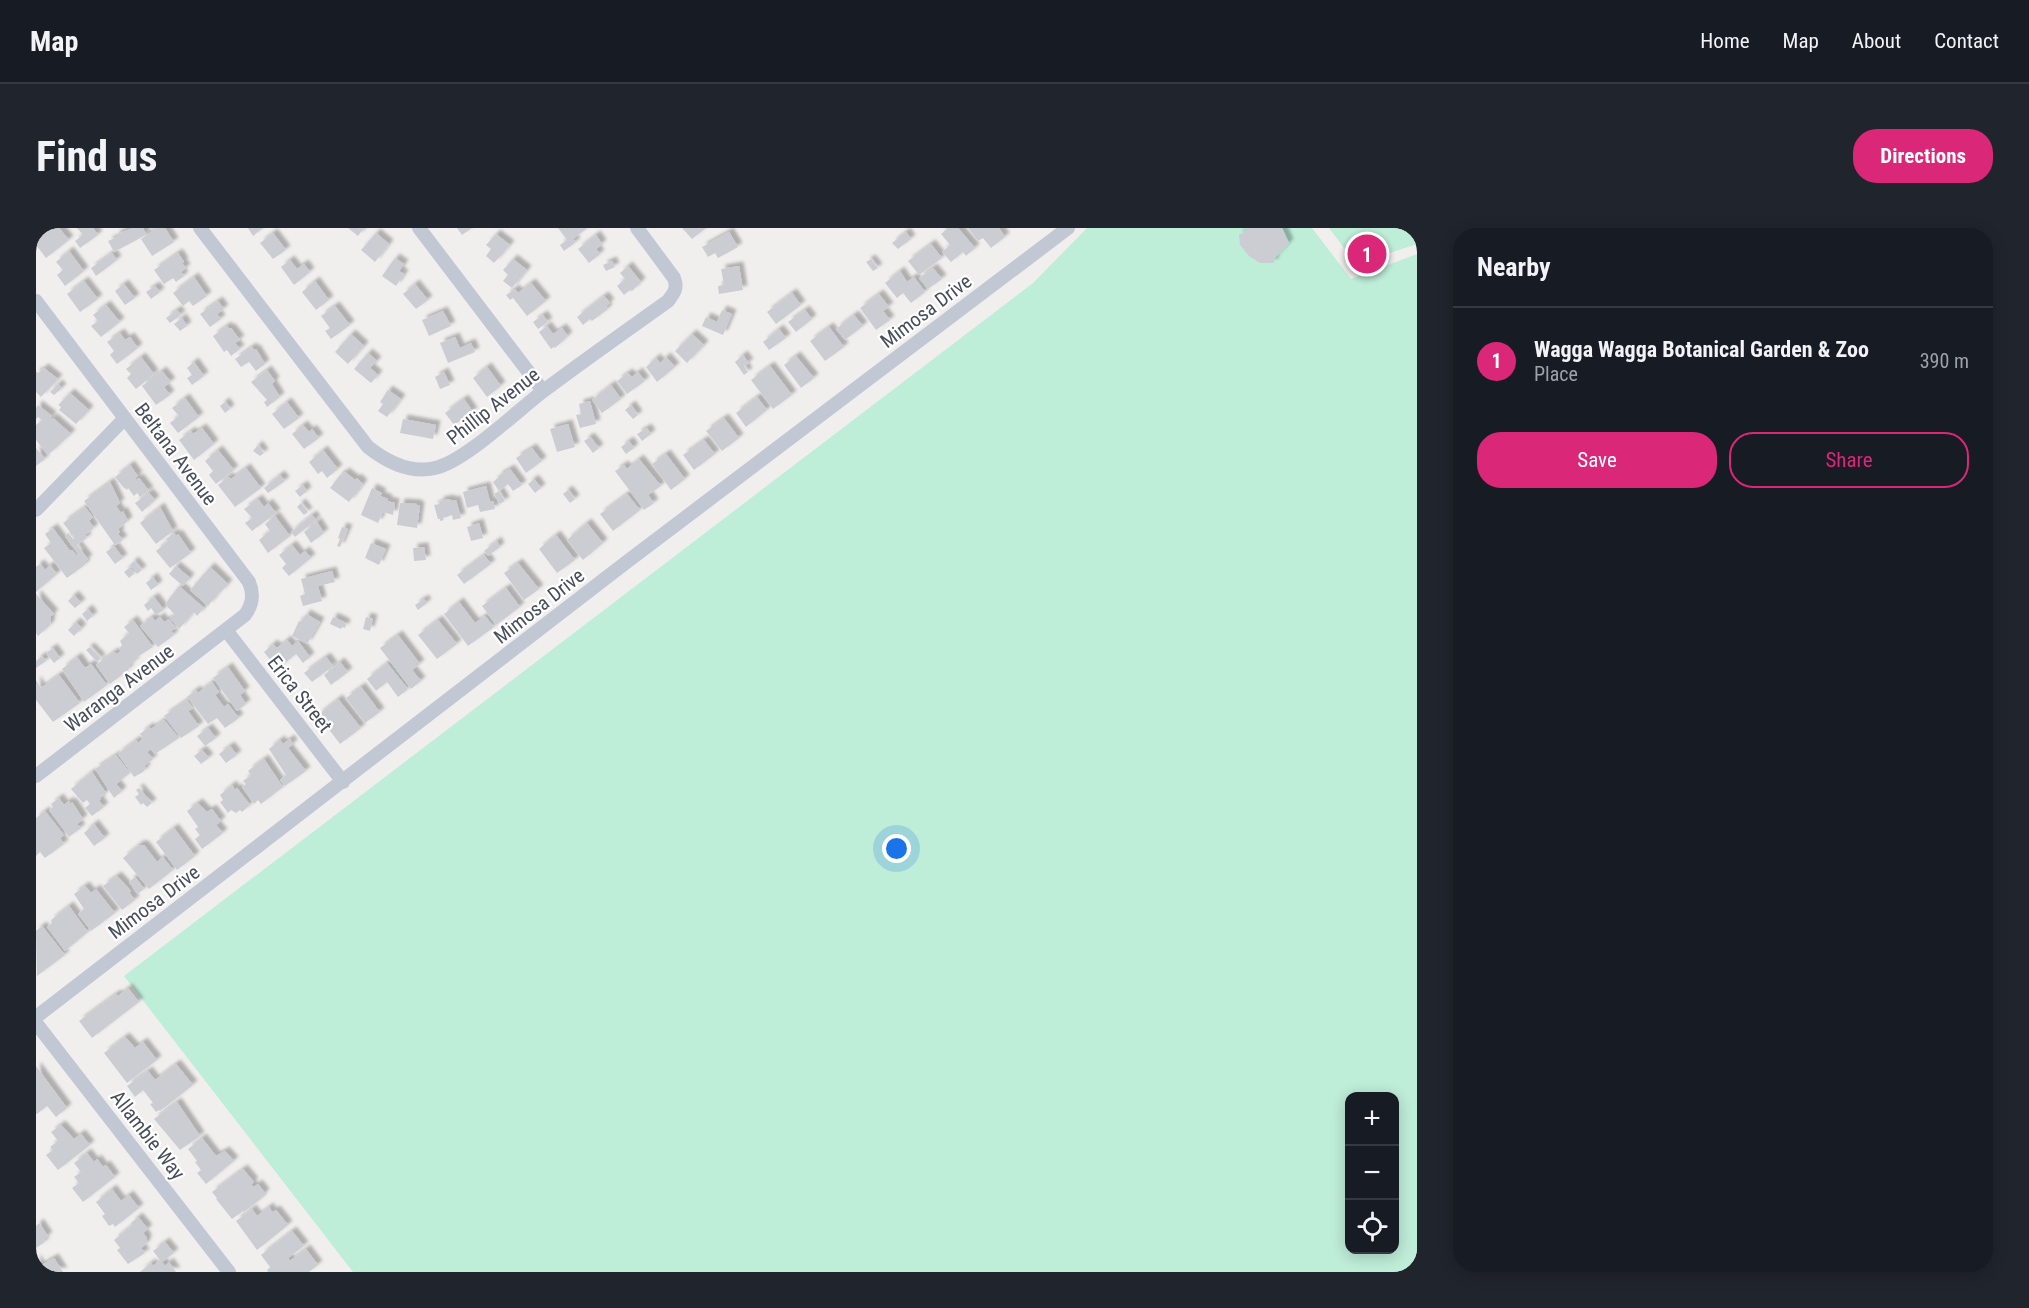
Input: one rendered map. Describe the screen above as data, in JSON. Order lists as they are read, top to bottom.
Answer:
{
  "streets": {
    "street": [
      "Mimosa Drive",
      "Phillip Avenue",
      "Beltana Avenue",
      "Waranga Avenue",
      "Erica Street",
      "Allambie Way"
    ]
  },
  "crossings": [
    ["Mimosa Drive", "Erica Street"],
    ["Beltana Avenue", "Waranga Avenue"],
    ["Beltana Avenue", "Erica Street"],
    ["Waranga Avenue", "Erica Street"]
  ],
  "page": {
    "header": "Map",
    "nav": [
      "Home",
      "Map",
      "About",
      "Contact"
    ],
    "buttons": [
      "Directions",
      ["Save", "Share"]
    ],
    "title": "Find us",
    "heading": "Nearby",
    "pins": "1",
    "list": [
      {
        "mark": "1",
        "name": "Wagga Wagga Botanical Garden & Zoo",
        "note": "Place",
        "value": "390 m"
      }
    ],
    "map_buttons": ["+", "−"]
  }
}
